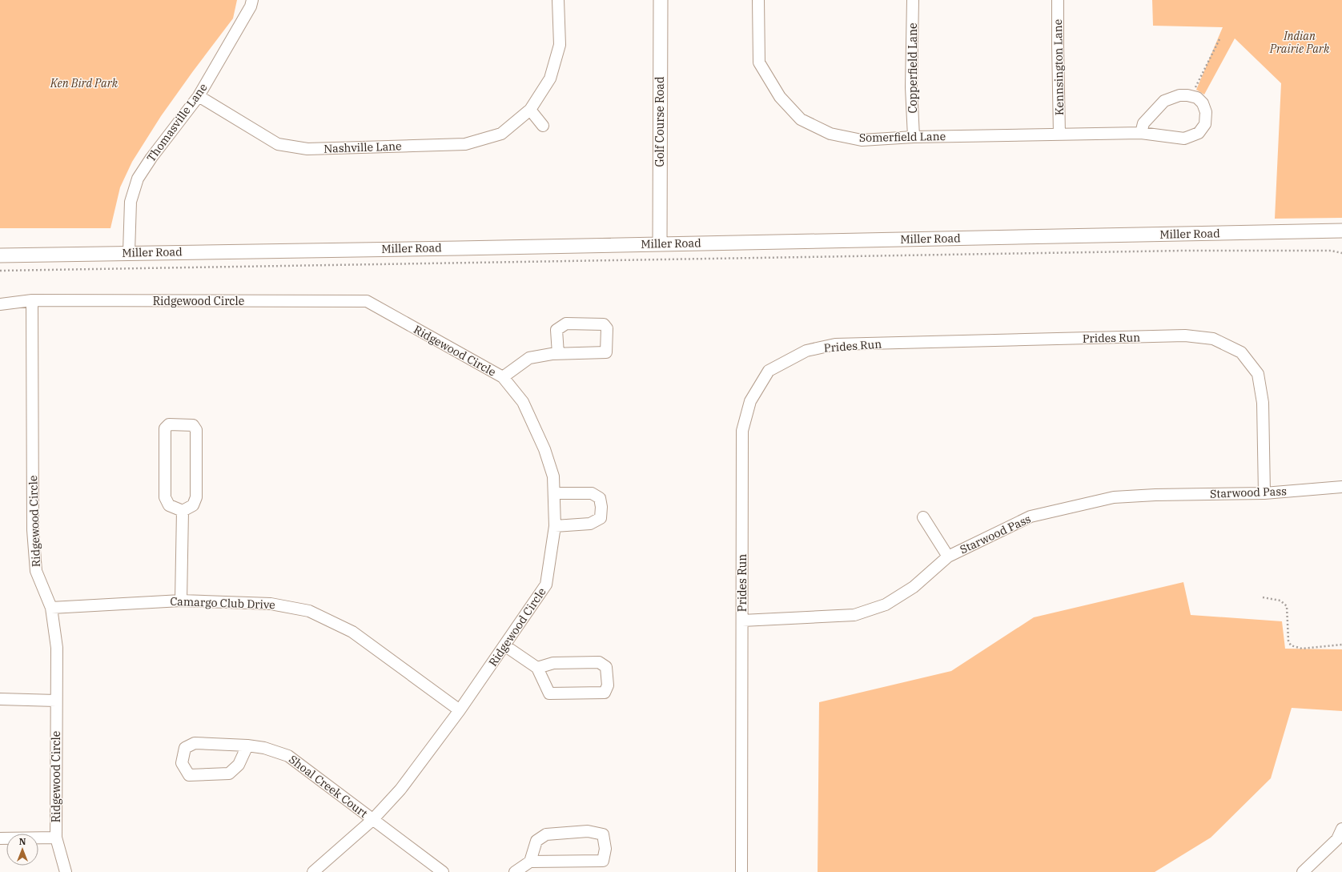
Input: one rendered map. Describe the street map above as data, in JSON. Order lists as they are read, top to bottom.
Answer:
{
  "streets": {
    "street": [
      "Kennsington Lane",
      "Copperfield Lane",
      "Golf Course Road",
      "Thomasville Lane",
      "Somerfield Lane",
      "Nashville Lane",
      "Miller Road",
      "Ridgewood Circle",
      "Prides Run",
      "Starwood Pass",
      "Camargo Club Drive",
      "Shoal Creek Court"
    ]
  },
  "crossings": [
    ["Kennsington Lane", "Somerfield Lane"],
    ["Copperfield Lane", "Somerfield Lane"],
    ["Golf Course Road", "Miller Road"],
    ["Thomasville Lane", "Nashville Lane"],
    ["Thomasville Lane", "Miller Road"],
    ["Ridgewood Circle", "Camargo Club Drive"],
    ["Ridgewood Circle", "Shoal Creek Court"],
    ["Prides Run", "Starwood Pass"]
  ],
  "parks": ["Indian Prairie Park", "Ken Bird Park"],
  "north": "top"
}
